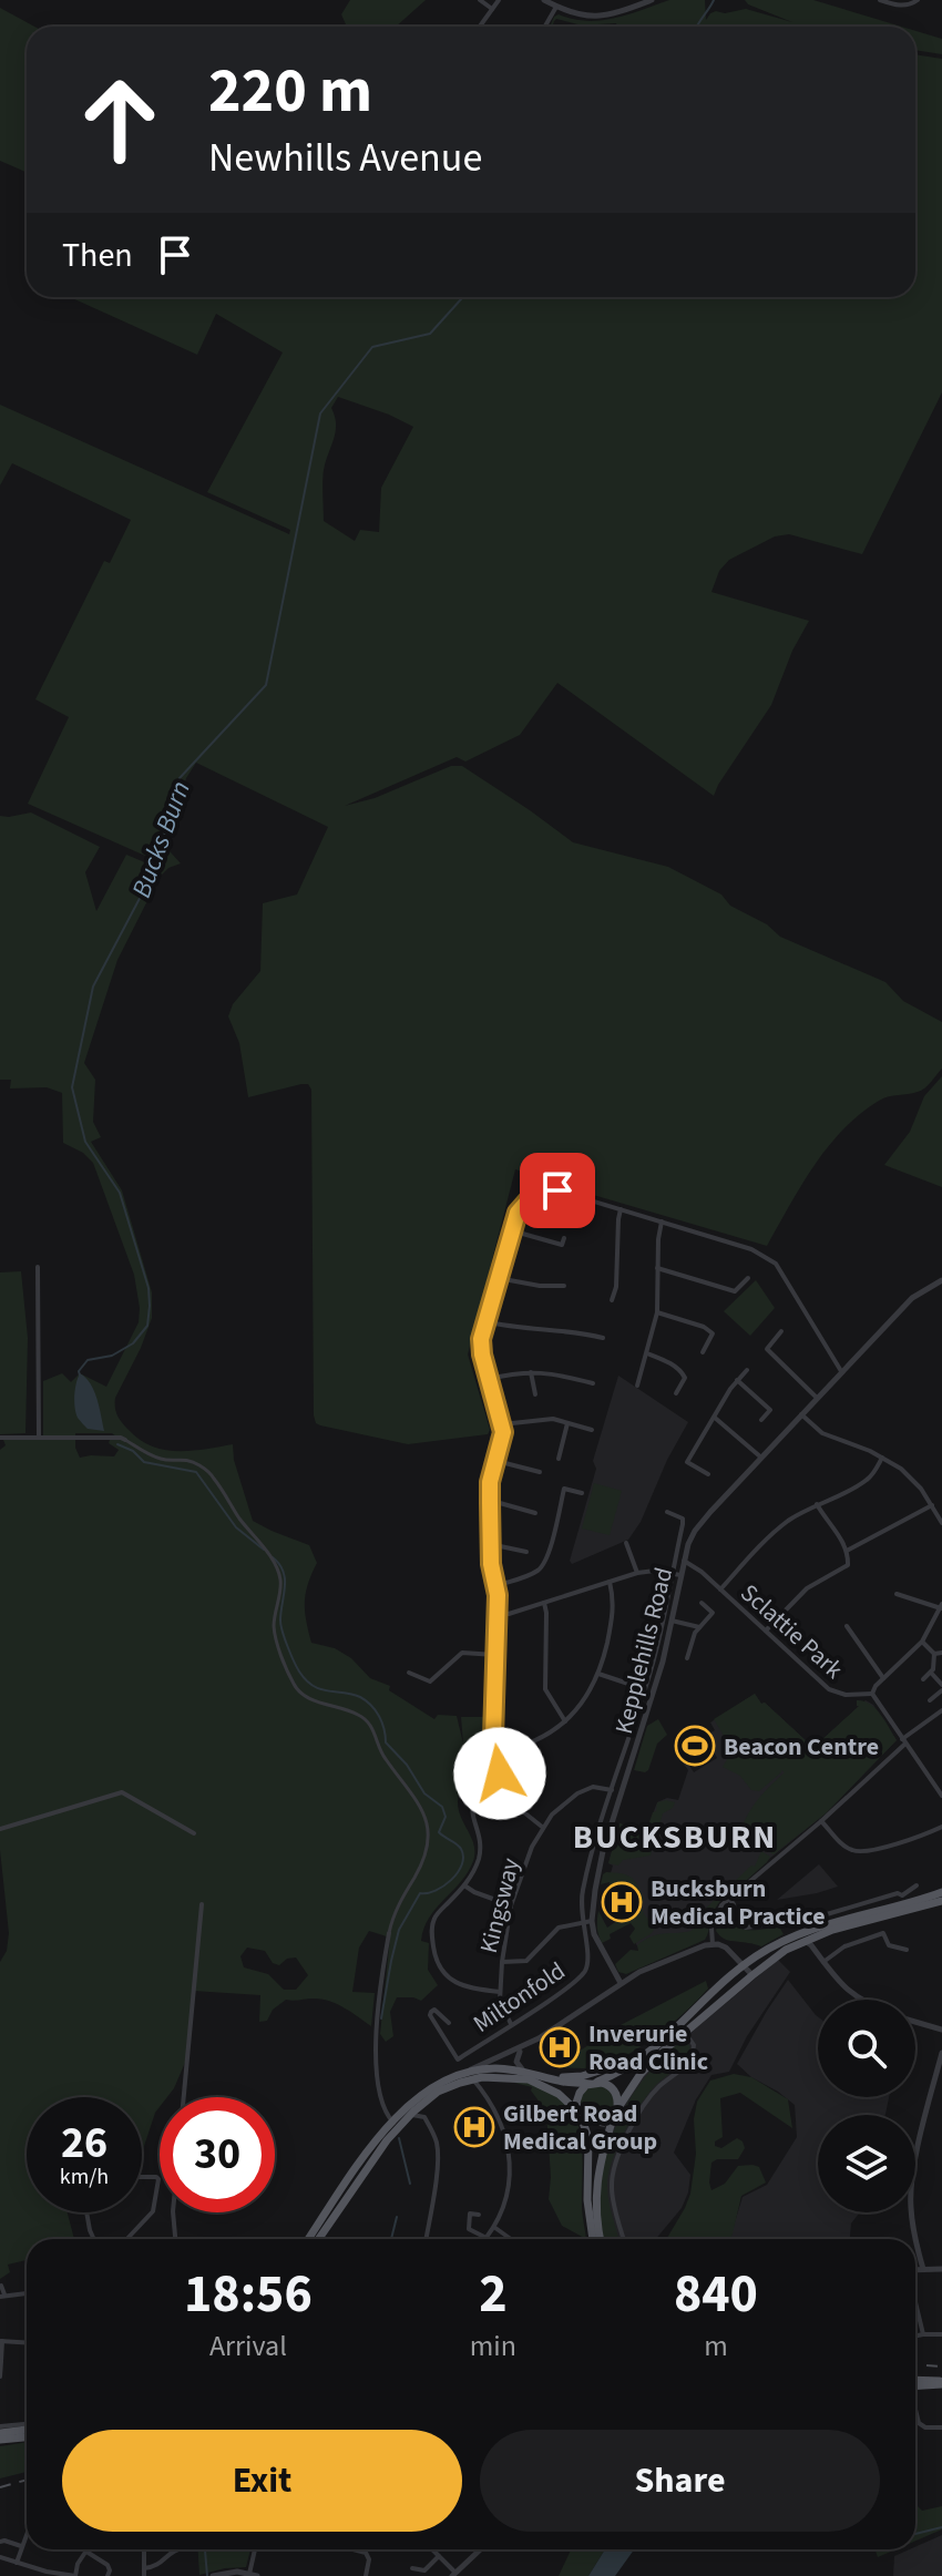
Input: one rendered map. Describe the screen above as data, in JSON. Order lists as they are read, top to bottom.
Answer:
{
  "streets": {
    "street": [
      "Sclattie Park",
      "Kepplehills Road",
      "Kingsway",
      "Miltonfold"
    ]
  },
  "crossings": [
    ["Sclattie Park", "Kepplehills Road"],
    ["Kepplehills Road", "Kingsway"],
    ["Kepplehills Road", "Miltonfold"],
    ["Kingsway", "Miltonfold"]
  ],
  "districts": ["BUCKSBURN"],
  "water": ["Bucks Burn"],
  "places": {
    "sports": ["Beacon Centre"],
    "hospital": ["Bucksburn Medical Practice", "Inverurie Road Clinic", "Gilbert Road Medical Group"]
  },
  "page": {
    "turn": ["220 m", "Newhills Avenue"],
    "then": "Then",
    "speed": "26 km/h",
    "limit": "30",
    "eta": [
      "18:56",
      "Arrival",
      "2",
      "min",
      "840",
      "m"
    ],
    "buttons": ["Exit", "Share"]
  }
}
